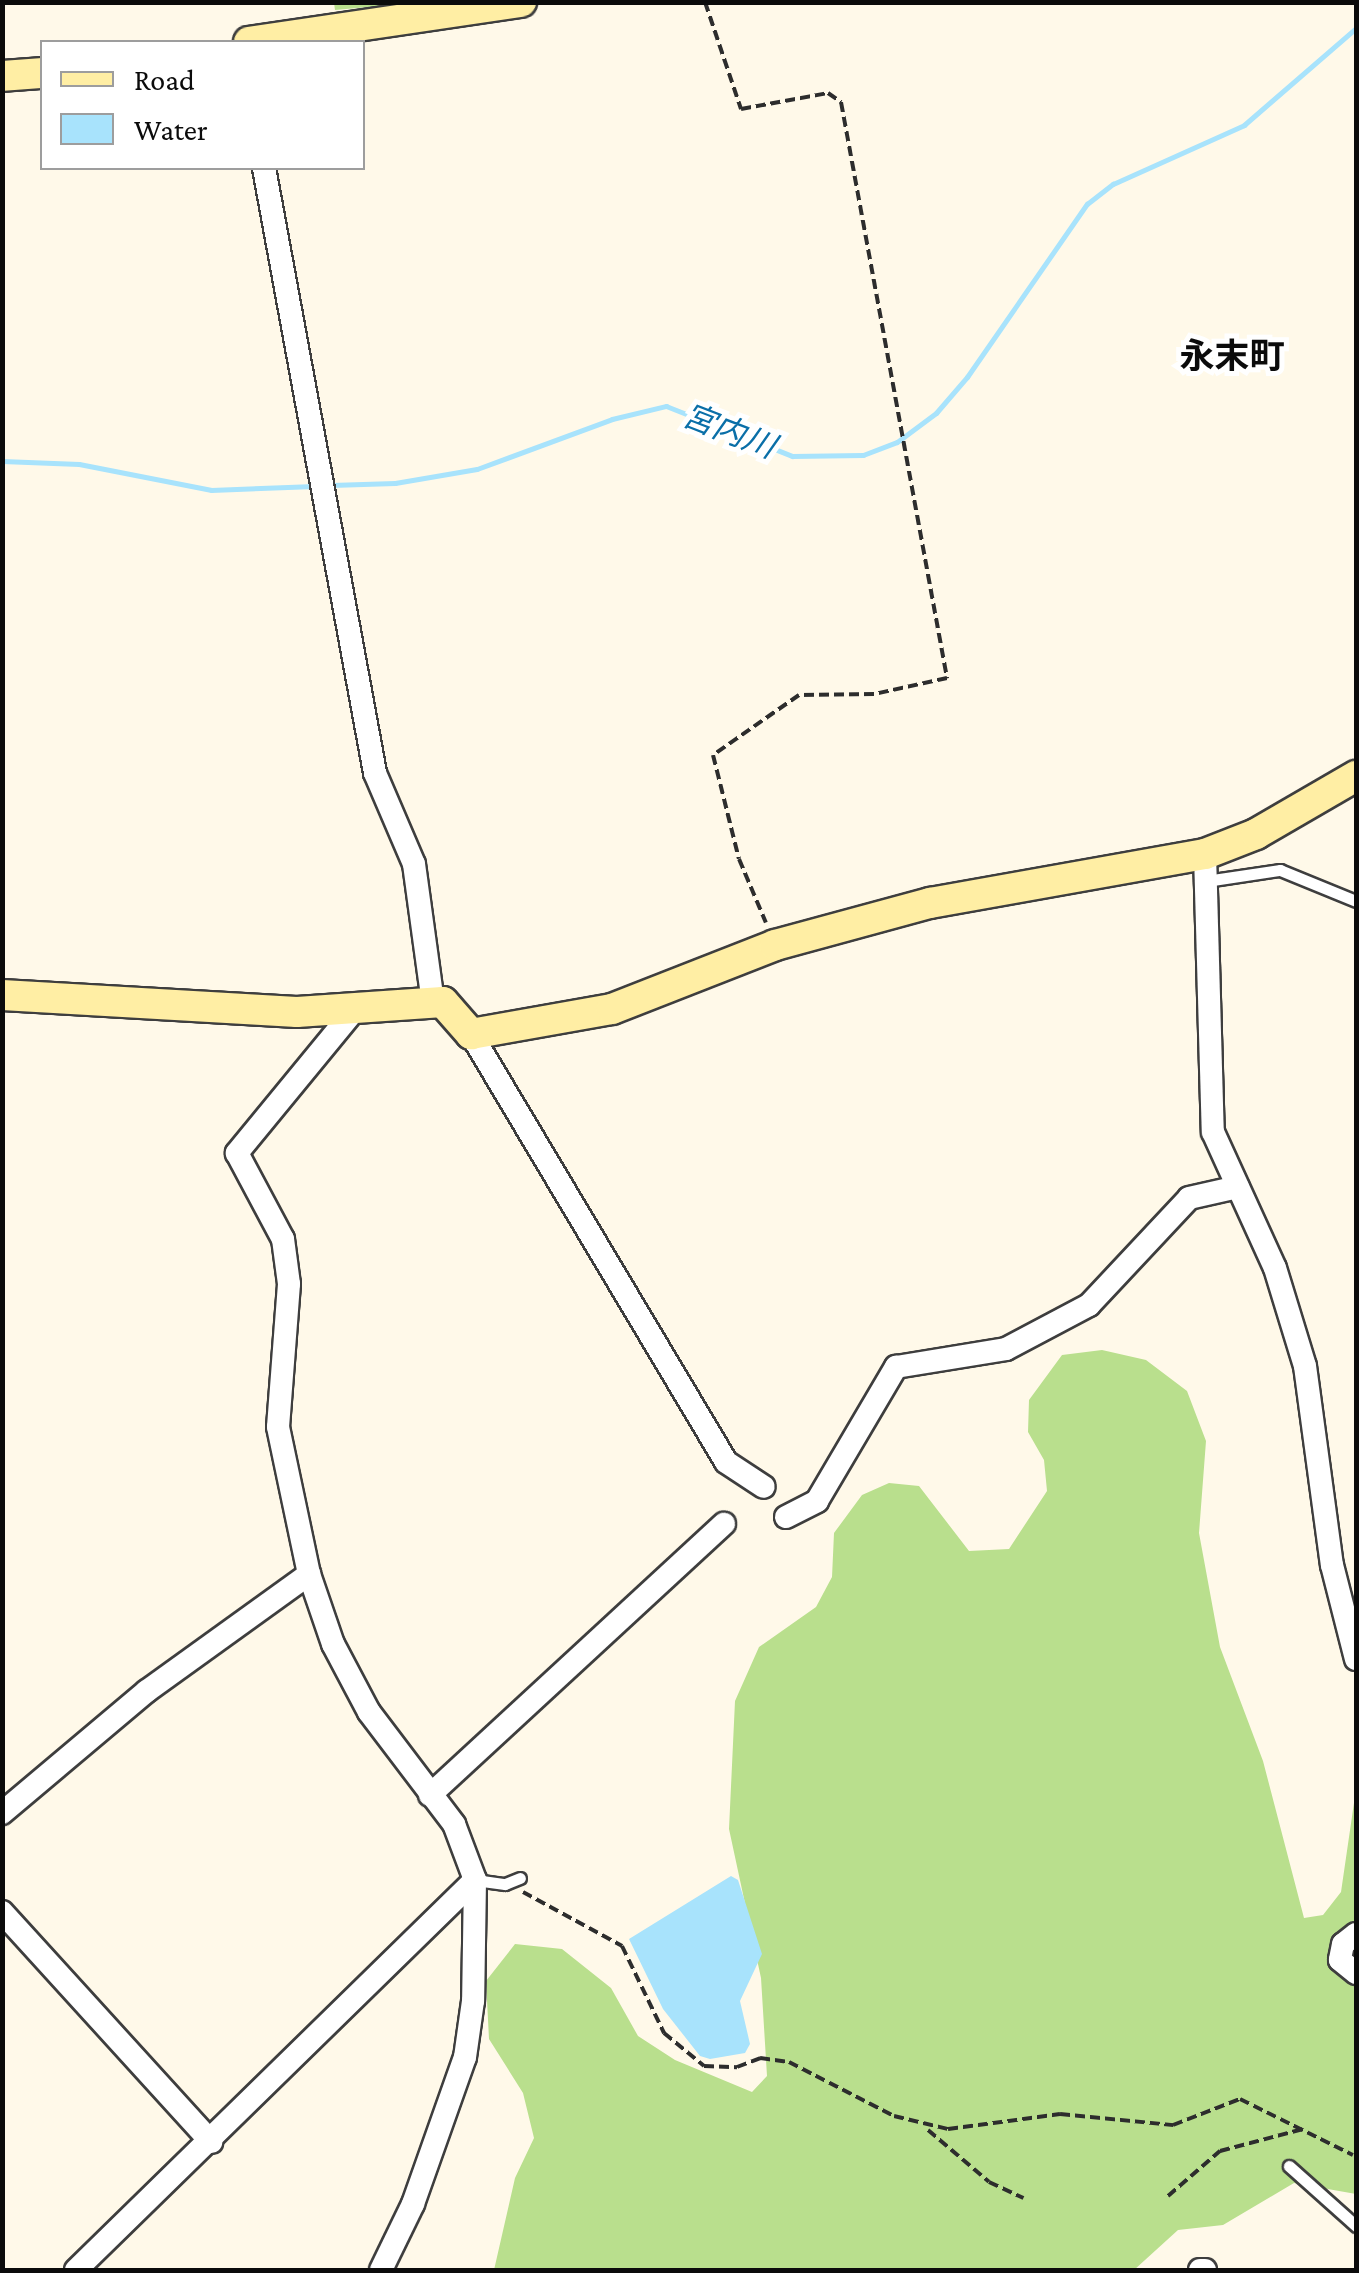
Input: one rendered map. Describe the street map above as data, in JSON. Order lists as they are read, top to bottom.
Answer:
{
  "districts": ["永末町"],
  "water": ["宮内川"],
  "legend": ["Road", "Water"]
}
